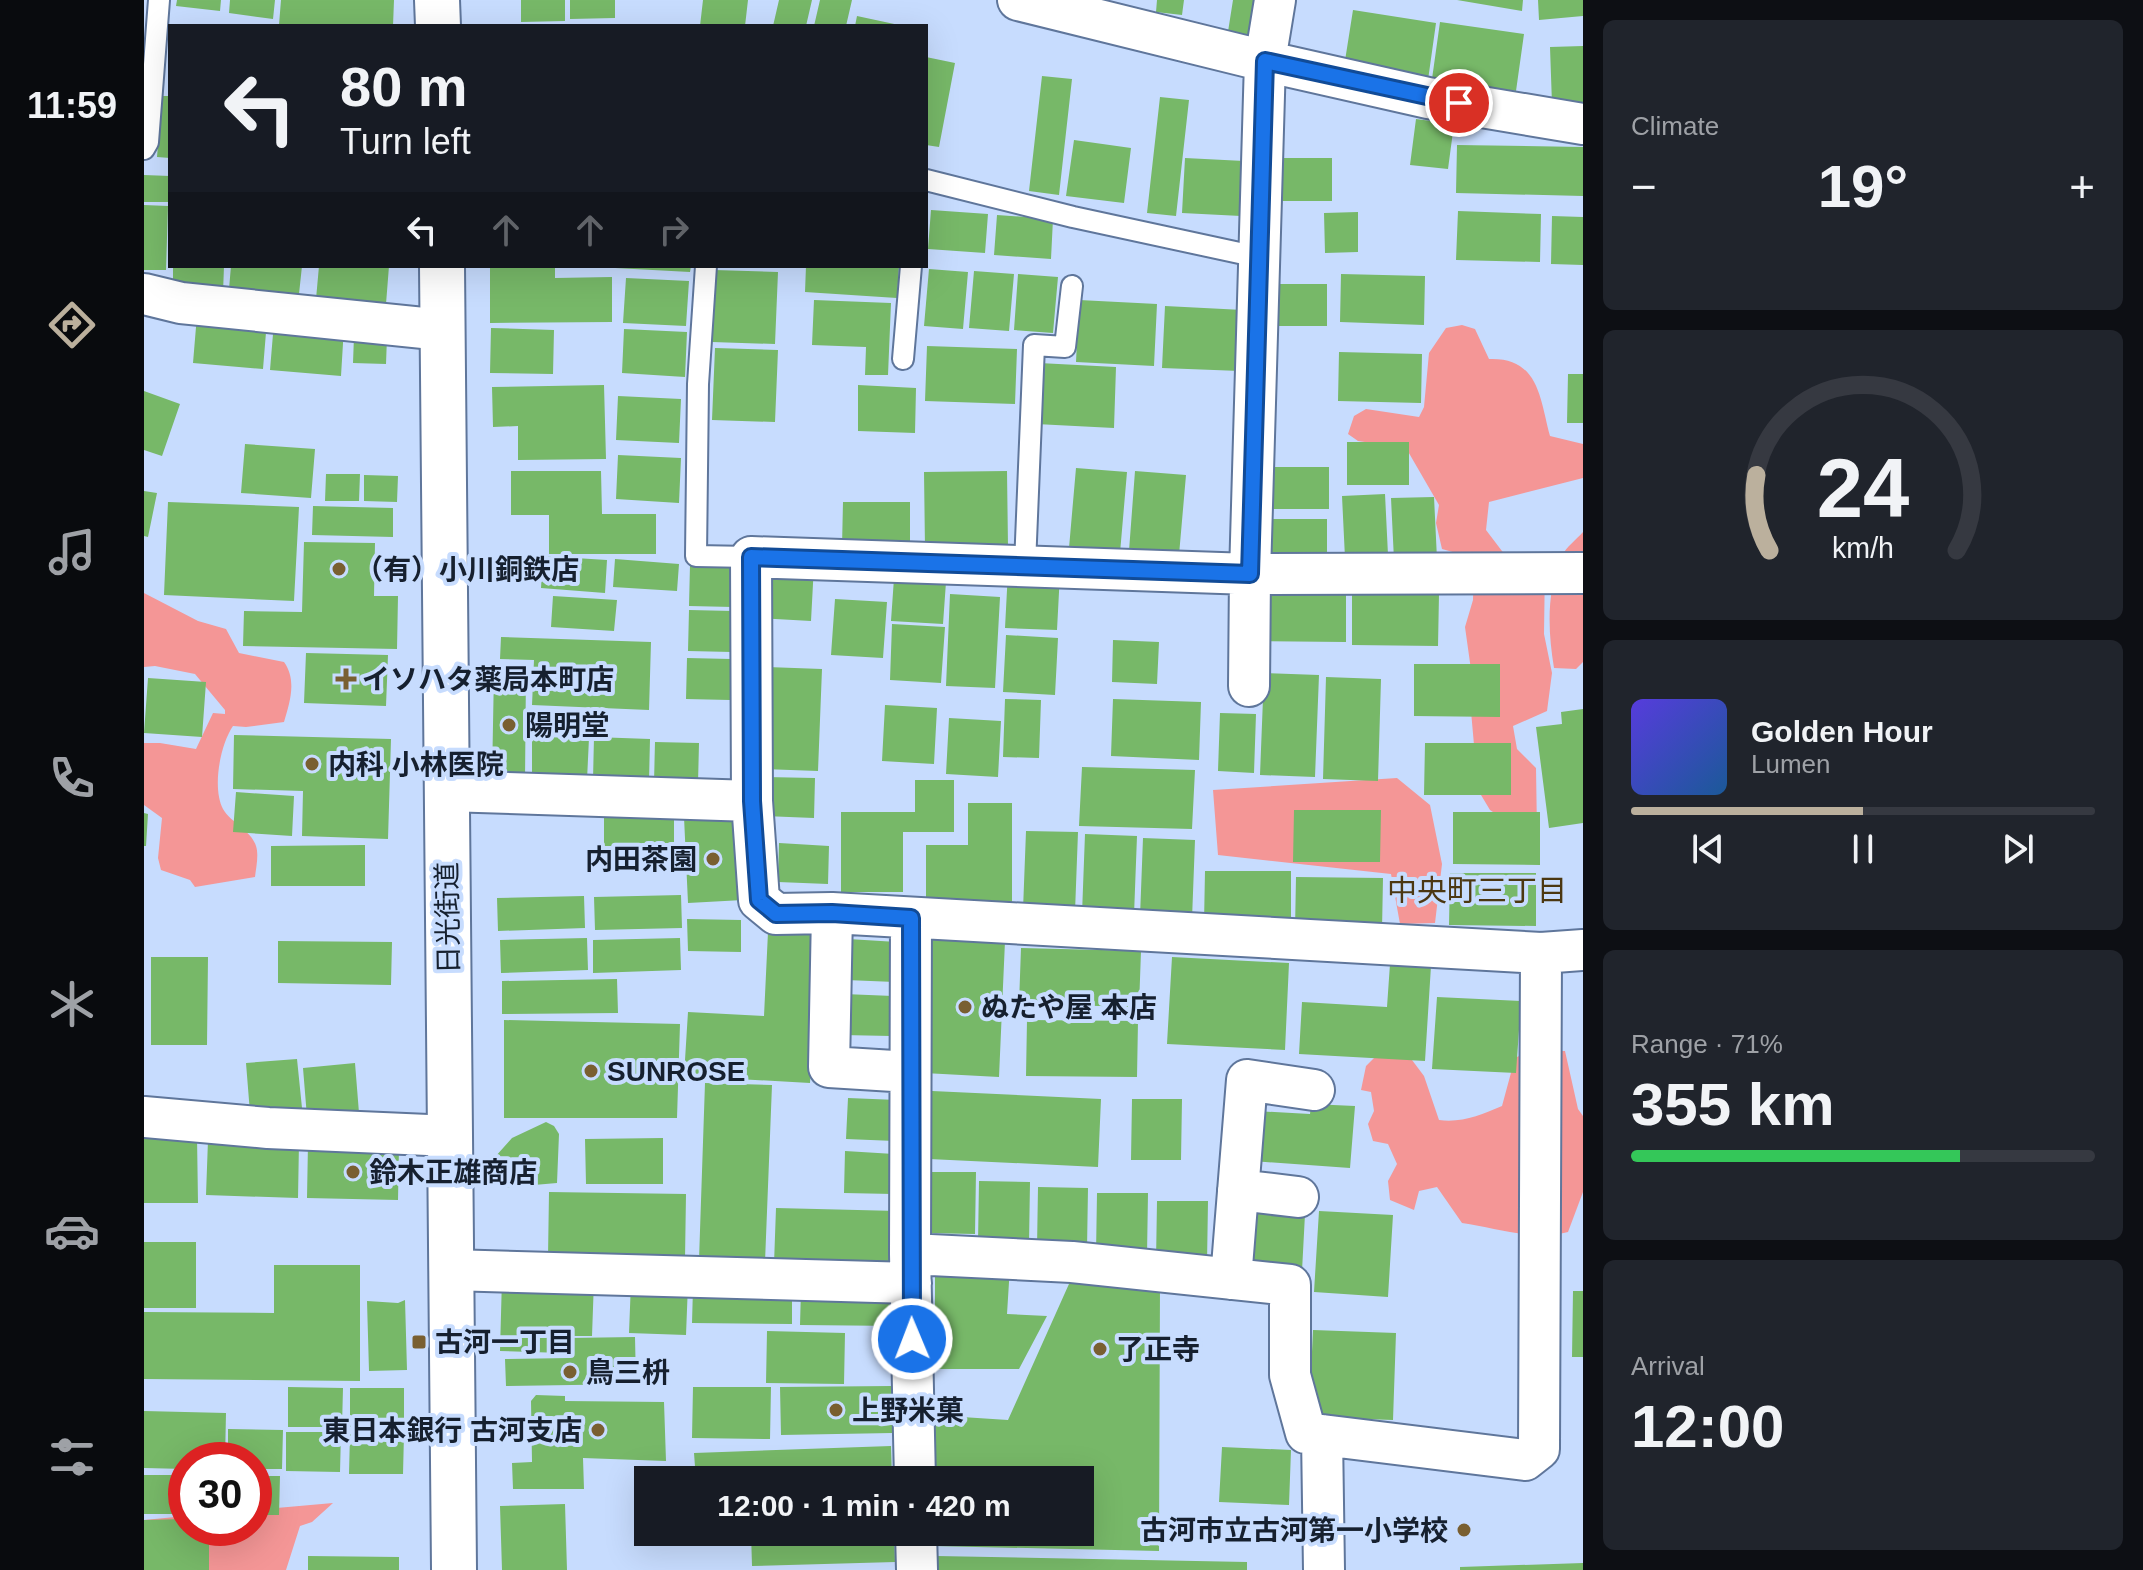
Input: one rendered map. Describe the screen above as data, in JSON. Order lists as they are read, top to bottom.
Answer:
{
  "streets": {
    "main road": ["日光街道"]
  },
  "districts": ["中央町三丁目"],
  "places": {
    "other": [
      "（有）小川銅鉄店",
      "陽明堂",
      "内科 小林医院",
      "内田茶園",
      "ぬたや屋 本店",
      "SUNROSE",
      "鈴木正雄商店",
      "了正寺",
      "鳥三枡",
      "上野米菓",
      "東日本銀行 古河支店",
      "古河市立古河第一小学校"
    ],
    "health": ["イソハタ薬局本町店"],
    "transit": ["古河一丁目"]
  },
  "page": {
    "tabs": "11:59",
    "tile": [
      "Climate",
      ["Range · 71%", "355 km"],
      ["Arrival", "12:00"]
    ],
    "turn": ["80 m", "Turn left"],
    "heat": ["−", "19°", "+"],
    "song": ["Golden Hour", "Lumen"],
    "limit": "30",
    "trip": "12:00 · 1 min · 420 m",
    "gauge": ["24", "km/h"]
  }
}
